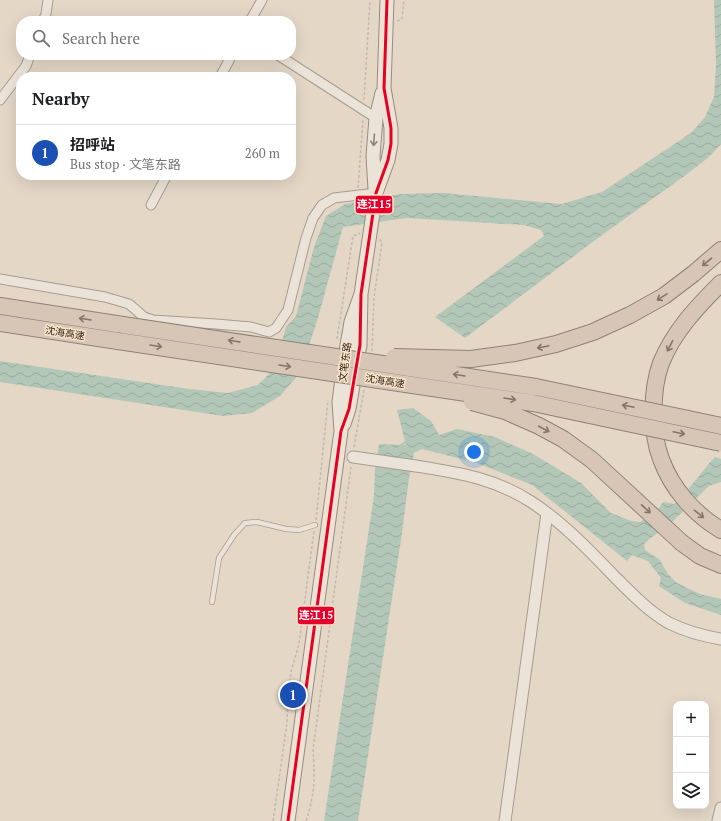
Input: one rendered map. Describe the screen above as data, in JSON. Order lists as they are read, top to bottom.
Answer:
{
  "streets": {
    "highway": ["沈海高速"],
    "main road": ["文笔东路"]
  },
  "lines": ["transit line 连江15"],
  "page": {
    "search": "Search here",
    "heading": "Nearby",
    "list": [
      {
        "mark": "1",
        "name": "招呼站",
        "note": "Bus stop · 文笔东路",
        "value": "260 m"
      }
    ],
    "pins": "1",
    "map_buttons": ["+", "−"]
  }
}
